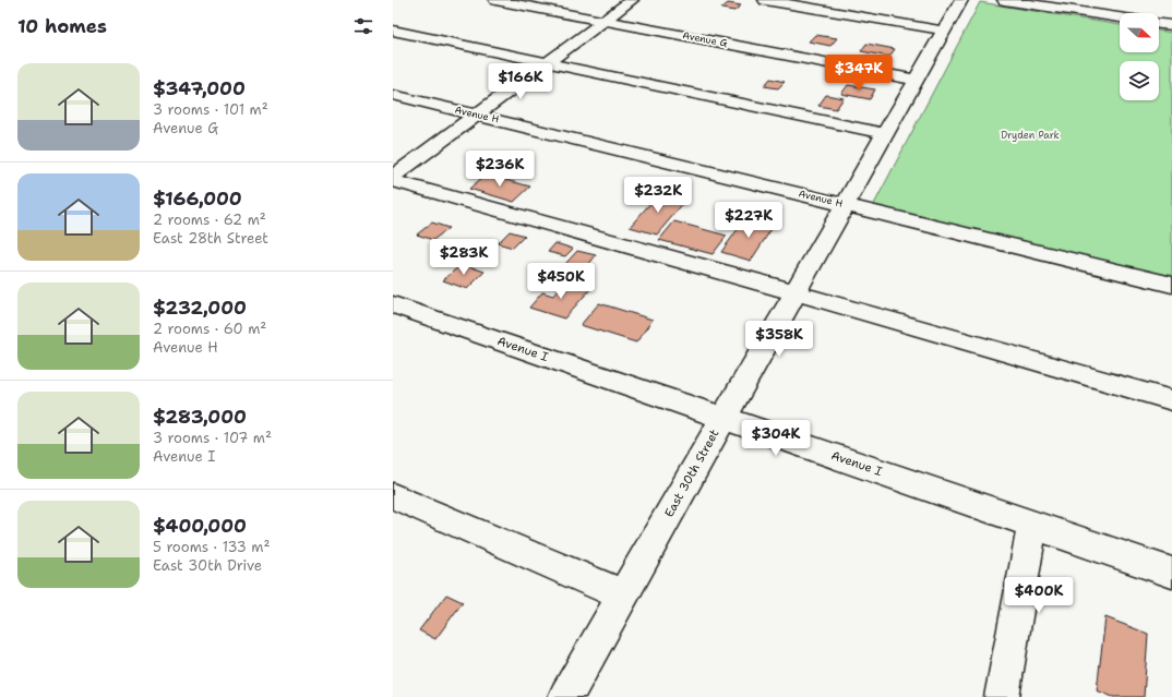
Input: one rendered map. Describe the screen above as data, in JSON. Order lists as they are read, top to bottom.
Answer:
{
  "streets": {
    "street": [
      "Avenue G",
      "Avenue H",
      "Avenue I",
      "East 30th Street"
    ]
  },
  "crossings": [
    ["Avenue G", "East 30th Street"],
    ["Avenue H", "East 30th Street"],
    ["Avenue I", "East 30th Street"]
  ],
  "parks": ["Dryden Park"],
  "north": "right",
  "page": {
    "heading": "10 homes",
    "list": [
      {
        "name": "$347,000",
        "note": "3 rooms · 101 m² · Avenue G"
      },
      {
        "name": "$166,000",
        "note": "2 rooms · 62 m² · East 28th Street"
      },
      {
        "name": "$232,000",
        "note": "2 rooms · 60 m² · Avenue H"
      },
      {
        "name": "$283,000",
        "note": "3 rooms · 107 m² · Avenue I"
      },
      {
        "name": "$400,000",
        "note": "5 rooms · 133 m² · East 30th Drive"
      }
    ],
    "price": [
      "$347K",
      "$166K",
      "$236K",
      "$232K",
      "$227K",
      "$283K",
      "$450K",
      "$358K",
      "$304K",
      "$400K"
    ]
  }
}
